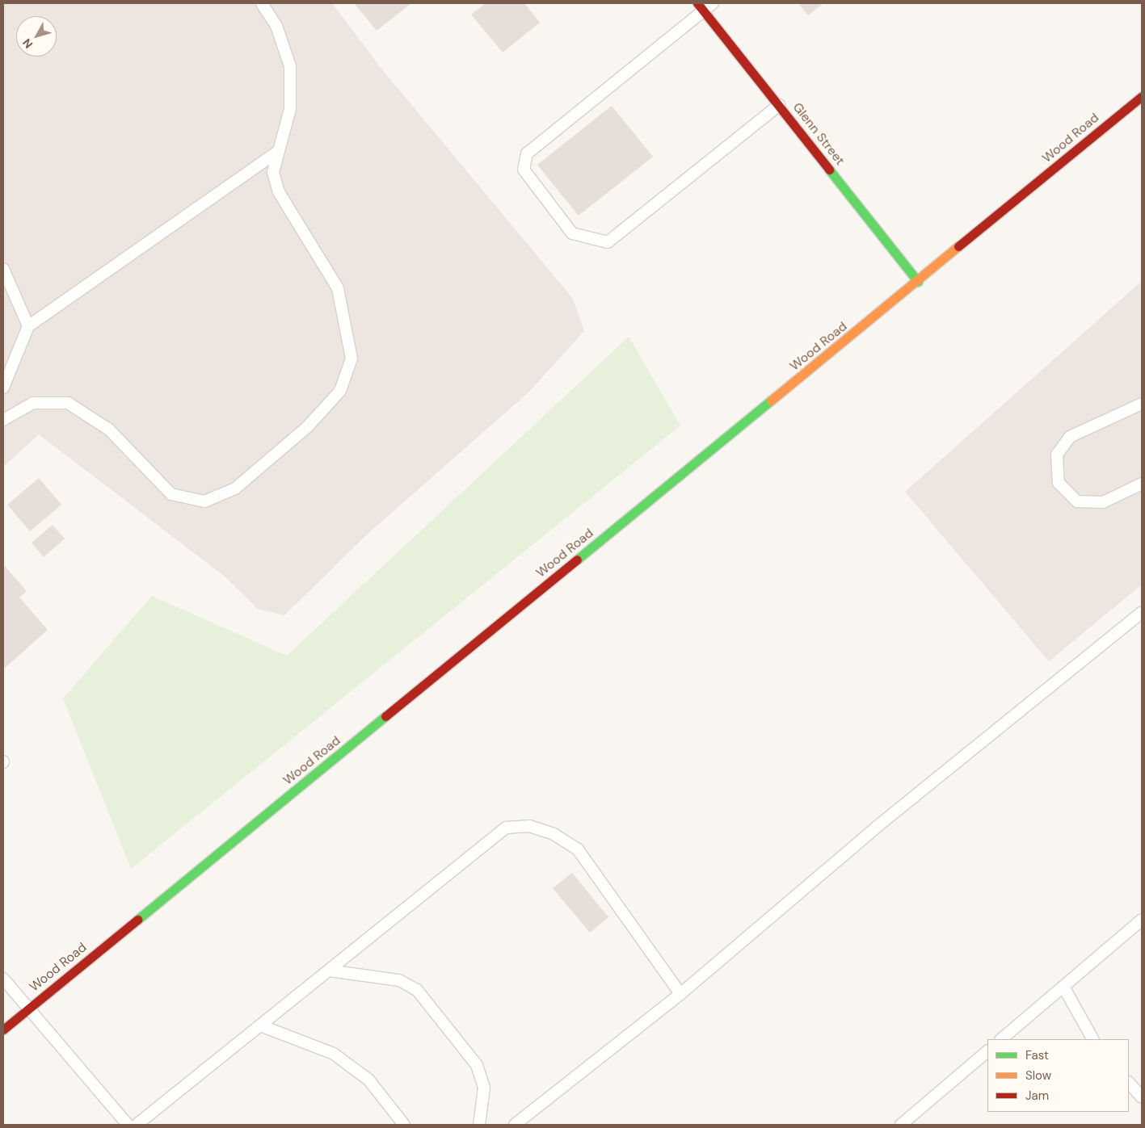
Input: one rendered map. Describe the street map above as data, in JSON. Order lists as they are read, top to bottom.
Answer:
{
  "streets": {
    "street": ["Glenn Street", "Wood Road"]
  },
  "crossings": [
    ["Glenn Street", "Wood Road"]
  ],
  "legend": ["Fast", "Slow", "Jam"],
  "north": "bottom left"
}
